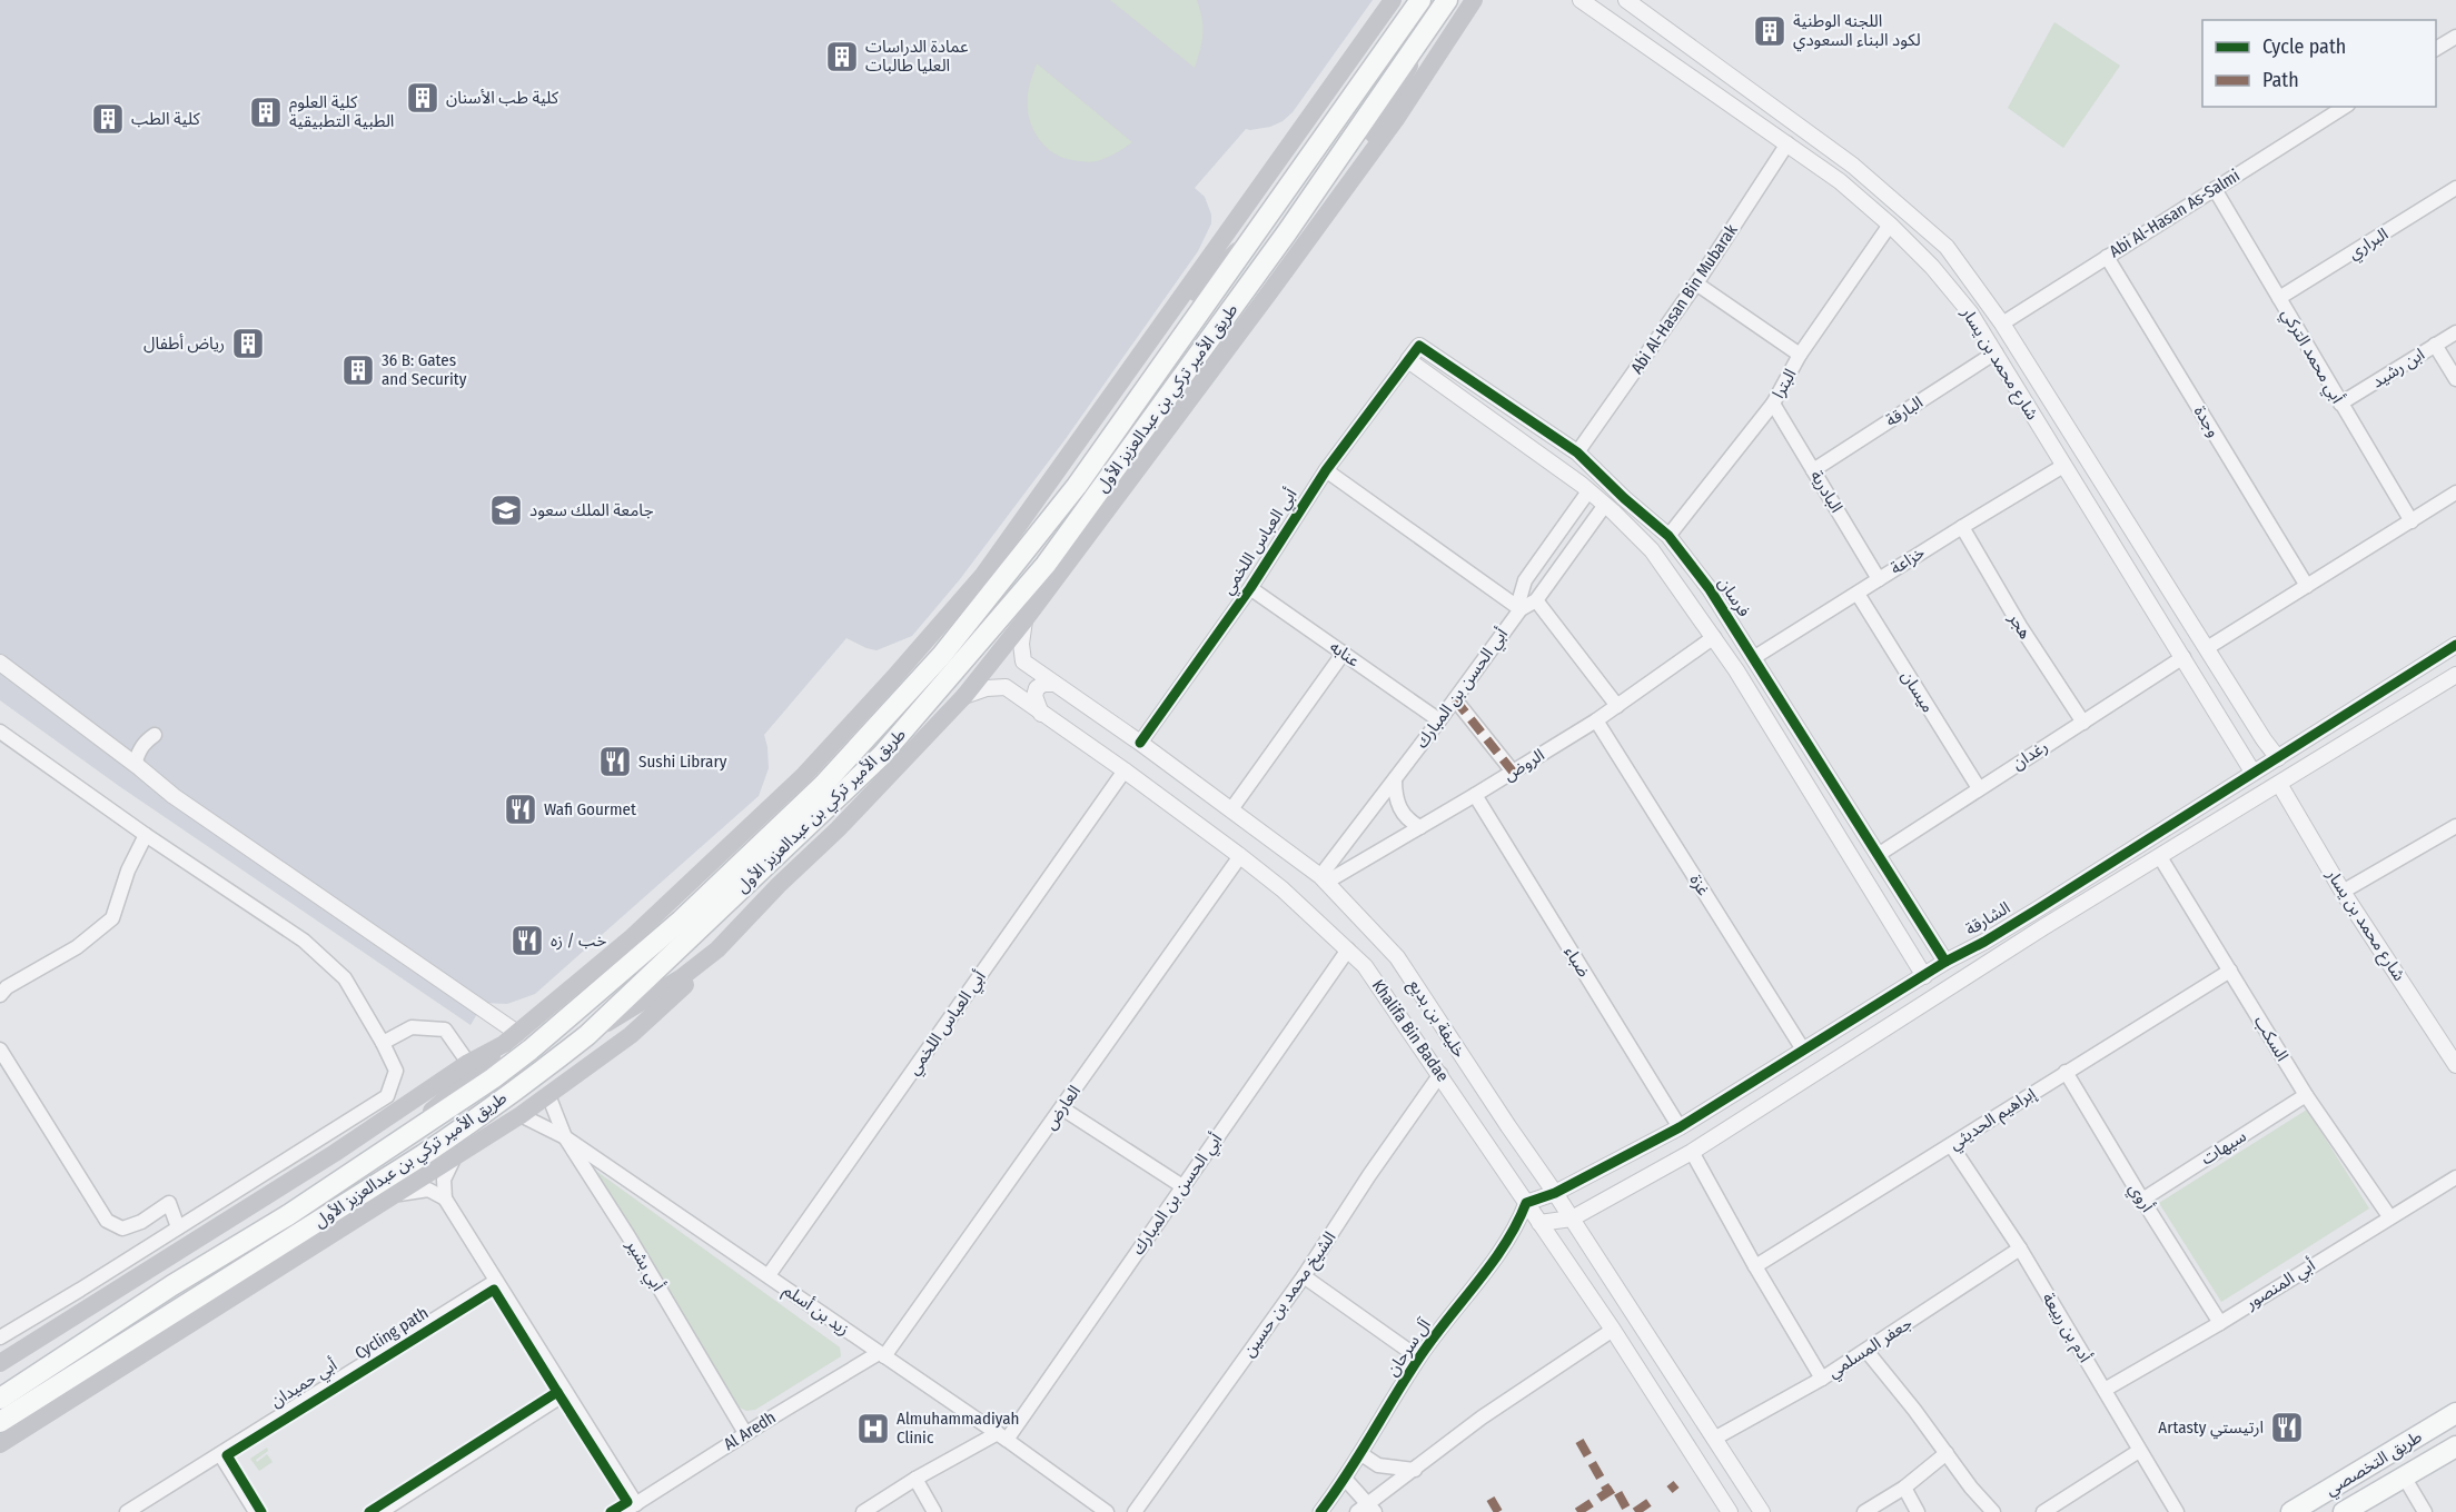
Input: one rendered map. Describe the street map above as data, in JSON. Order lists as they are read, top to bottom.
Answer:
{
  "streets": {
    "main road": ["طريق الأمير تركي بن عبدالعزيز الأول", "طريق التخصصي"],
    "street": [
      "Abi Al-Hasan As-Salmi",
      "البراري",
      "Abi Al-Hasan Bin Mubarak",
      "أبي محمد التركي",
      "شارع محمد بن يسار",
      "ابن رشيد",
      "البترا",
      "البارقة",
      "وجدة",
      "البادرية",
      "أبي العباس اللخمي",
      "خزاعة",
      "فرسان",
      "هجر",
      "عنابه",
      "أبي الحسن بن المبارك",
      "ميسان",
      "رغدان",
      "الروض",
      "غزة",
      "الشارقة",
      "ضباء",
      "خليفة بن بديع",
      "Khalifa Bin Badae",
      "السكب",
      "العارض",
      "إبراهيم الحديثي",
      "سيهات",
      "أروي",
      "أبي بشير",
      "أبي المنصور",
      "الشيخ محمد بن حسين",
      "زيد بن أسلم",
      "أدم بن ربيعة",
      "آل سرحان",
      "جعفر المسلمي",
      "أبي حميدان",
      "Al Aredh"
    ],
    "cycle path": ["Cycling path"]
  },
  "crossings": [
    ["Abi Al-Hasan As-Salmi", "أبي محمد التركي"],
    ["Abi Al-Hasan As-Salmi", "شارع محمد بن يسار"],
    ["Abi Al-Hasan As-Salmi", "وجدة"],
    ["البراري", "أبي محمد التركي"],
    ["Abi Al-Hasan Bin Mubarak", "شارع محمد بن يسار"],
    ["Abi Al-Hasan Bin Mubarak", "فرسان"],
    ["أبي محمد التركي", "ابن رشيد"],
    ["شارع محمد بن يسار", "البترا"],
    ["شارع محمد بن يسار", "البارقة"],
    ["شارع محمد بن يسار", "خزاعة"],
    ["شارع محمد بن يسار", "رغدان"],
    ["شارع محمد بن يسار", "الشارقة"],
    ["البترا", "البادرية"],
    ["البترا", "فرسان"],
    ["البارقة", "البادرية"],
    ["البادرية", "خزاعة"],
    ["أبي العباس اللخمي", "فرسان"],
    ["أبي العباس اللخمي", "عنابه"],
    ["أبي العباس اللخمي", "خليفة بن بديع"],
    ["أبي العباس اللخمي", "Khalifa Bin Badae"],
    ["أبي العباس اللخمي", "زيد بن أسلم"],
    ["خزاعة", "فرسان"],
    ["خزاعة", "هجر"],
    ["خزاعة", "ميسان"],
    ["فرسان", "رغدان"],
    ["فرسان", "الشارقة"],
    ["هجر", "رغدان"],
    ["عنابه", "أبي الحسن بن المبارك"],
    ["أبي الحسن بن المبارك", "الروض"],
    ["أبي الحسن بن المبارك", "خليفة بن بديع"],
    ["أبي الحسن بن المبارك", "Khalifa Bin Badae"],
    ["أبي الحسن بن المبارك", "زيد بن أسلم"],
    ["ميسان", "رغدان"],
    ["الروض", "غزة"],
    ["الروض", "ضباء"],
    ["الروض", "خليفة بن بديع"],
    ["غزة", "الشارقة"],
    ["الشارقة", "ضباء"],
    ["الشارقة", "خليفة بن بديع"],
    ["الشارقة", "Khalifa Bin Badae"],
    ["الشارقة", "آل سرحان"],
    ["خليفة بن بديع", "جعفر المسلمي"],
    ["Khalifa Bin Badae", "العارض"],
    ["Khalifa Bin Badae", "الشيخ محمد بن حسين"],
    ["Khalifa Bin Badae", "آل سرحان"],
    ["السكب", "إبراهيم الحديثي"],
    ["السكب", "سيهات"],
    ["السكب", "أبي المنصور"],
    ["العارض", "زيد بن أسلم"],
    ["العارض", "Al Aredh"],
    ["إبراهيم الحديثي", "أروي"],
    ["إبراهيم الحديثي", "أدم بن ربيعة"],
    ["سيهات", "أروي"],
    ["أروي", "أبي المنصور"],
    ["أبي بشير", "زيد بن أسلم"],
    ["أبي بشير", "Al Aredh"],
    ["أبي المنصور", "أدم بن ربيعة"],
    ["زيد بن أسلم", "Al Aredh"],
    ["أدم بن ربيعة", "جعفر المسلمي"]
  ],
  "places": {
    "building": [
      "اللجنه الوطنية لكود البناء السعودي",
      "عمادة الدراسات العليا طالبات",
      "كلية طب الأسنان",
      "كلية العلوم الطبية التطبيقية",
      "كلية الطب",
      "رياض أطفال",
      "36 B: Gates and Security"
    ],
    "school or university": ["جامعة الملك سعود"],
    "restaurant": [
      "Sushi Library",
      "Wafi Gourmet",
      "خب / زه",
      "Artasty ارتيستي"
    ],
    "hospital": ["Almuhammadiyah Clinic"]
  },
  "legend": ["Cycle path", "Path"]
}
